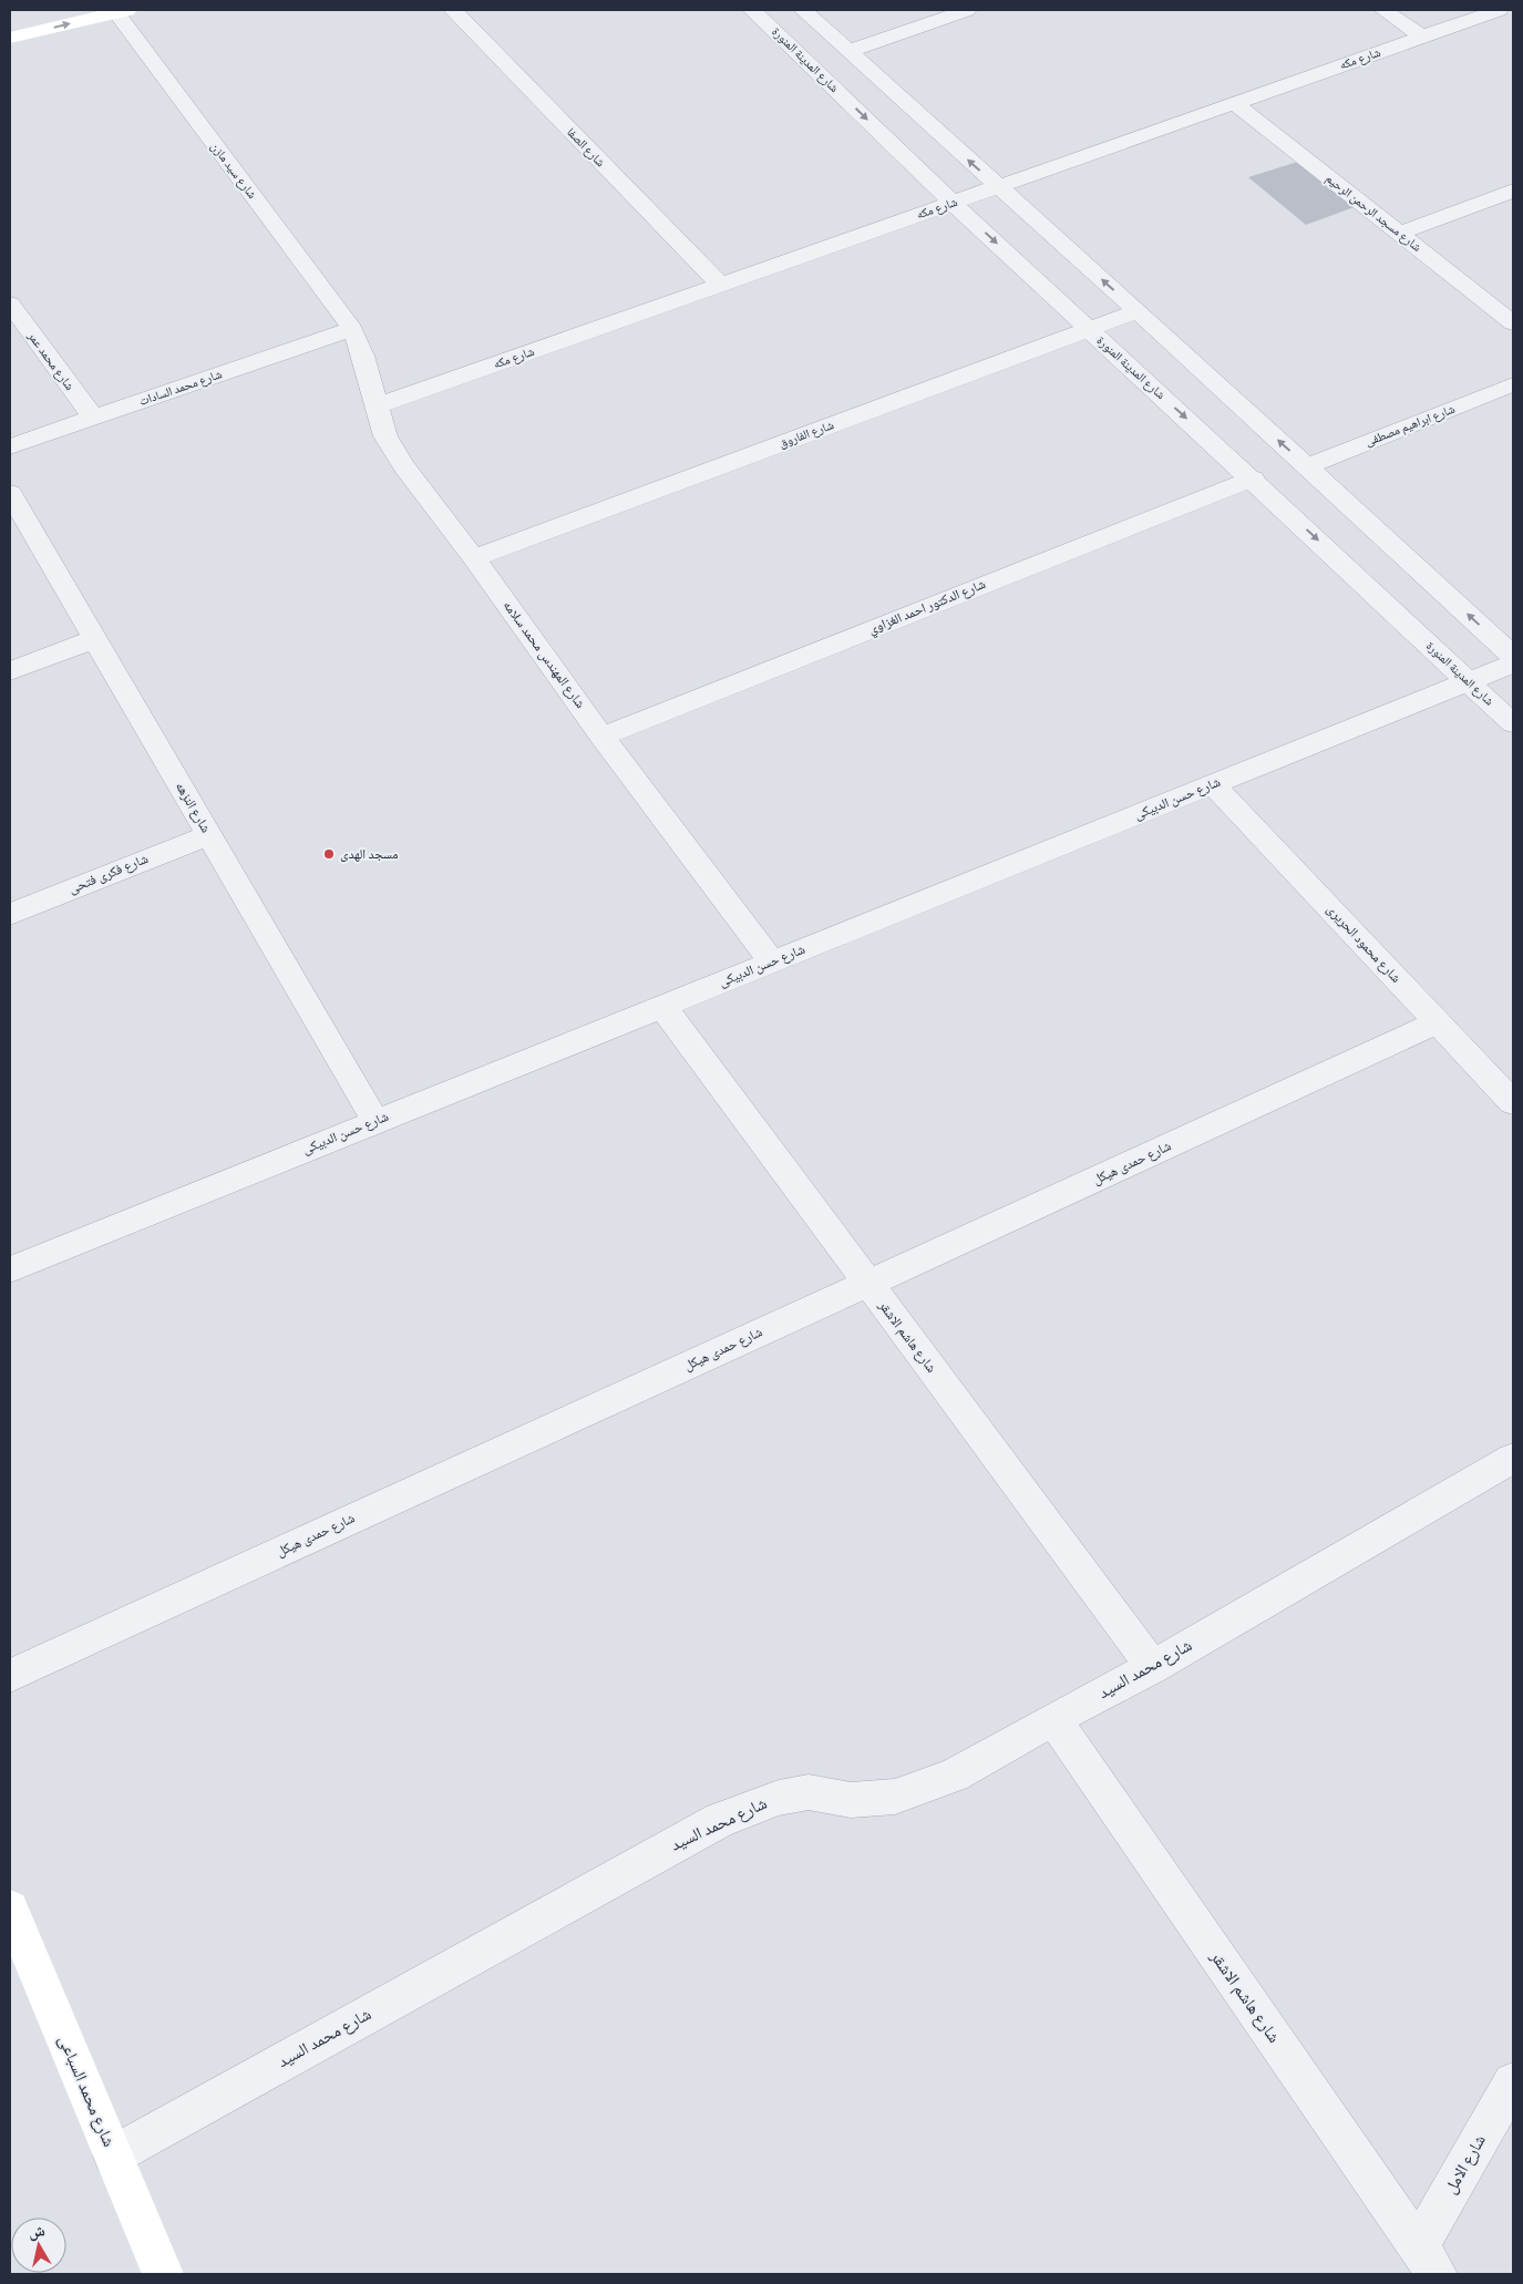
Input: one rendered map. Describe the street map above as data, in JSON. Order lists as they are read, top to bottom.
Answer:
{
  "streets": {
    "street": [
      "شارع مكه",
      "شارع المدينة المنورة",
      "شارع الصفا",
      "شارع سيد مازن",
      "شارع مسجد الرحمن الرحيم",
      "شارع محمد عمر",
      "شارع محمد السادات",
      "شارع ابراهيم مصطفى",
      "شارع الفاروق",
      "شارع الدكتور احمد الغزاوي",
      "شارع المهندس محمد سلامه",
      "شارع حسن الدبيكى",
      "شارع النزهه",
      "شارع فكرى فتحى",
      "شارع محمود الحريرى",
      "شارع حمدى هيكل",
      "شارع هاشم الاشقر",
      "شارع محمد السيد",
      "شارع محمد السباعى",
      "شارع الامل"
    ]
  },
  "crossings": [
    ["شارع مكه", "شارع المدينة المنورة"],
    ["شارع مكه", "شارع الصفا"],
    ["شارع مكه", "شارع مسجد الرحمن الرحيم"],
    ["شارع مكه", "شارع المهندس محمد سلامه"],
    ["شارع المدينة المنورة", "شارع الفاروق"],
    ["شارع المدينة المنورة", "شارع الدكتور احمد الغزاوي"],
    ["شارع المدينة المنورة", "شارع حسن الدبيكى"],
    ["شارع سيد مازن", "شارع محمد السادات"],
    ["شارع سيد مازن", "شارع المهندس محمد سلامه"],
    ["شارع محمد عمر", "شارع محمد السادات"],
    ["شارع محمد السادات", "شارع المهندس محمد سلامه"],
    ["شارع الفاروق", "شارع المهندس محمد سلامه"],
    ["شارع الدكتور احمد الغزاوي", "شارع المهندس محمد سلامه"],
    ["شارع المهندس محمد سلامه", "شارع حسن الدبيكى"],
    ["شارع حسن الدبيكى", "شارع النزهه"],
    ["شارع حسن الدبيكى", "شارع محمود الحريرى"],
    ["شارع حسن الدبيكى", "شارع هاشم الاشقر"],
    ["شارع النزهه", "شارع فكرى فتحى"],
    ["شارع محمود الحريرى", "شارع حمدى هيكل"],
    ["شارع حمدى هيكل", "شارع هاشم الاشقر"],
    ["شارع هاشم الاشقر", "شارع محمد السيد"],
    ["شارع هاشم الاشقر", "شارع الامل"],
    ["شارع محمد السيد", "شارع محمد السباعى"]
  ],
  "places": ["مسجد الهدى"],
  "north": "top"
}
